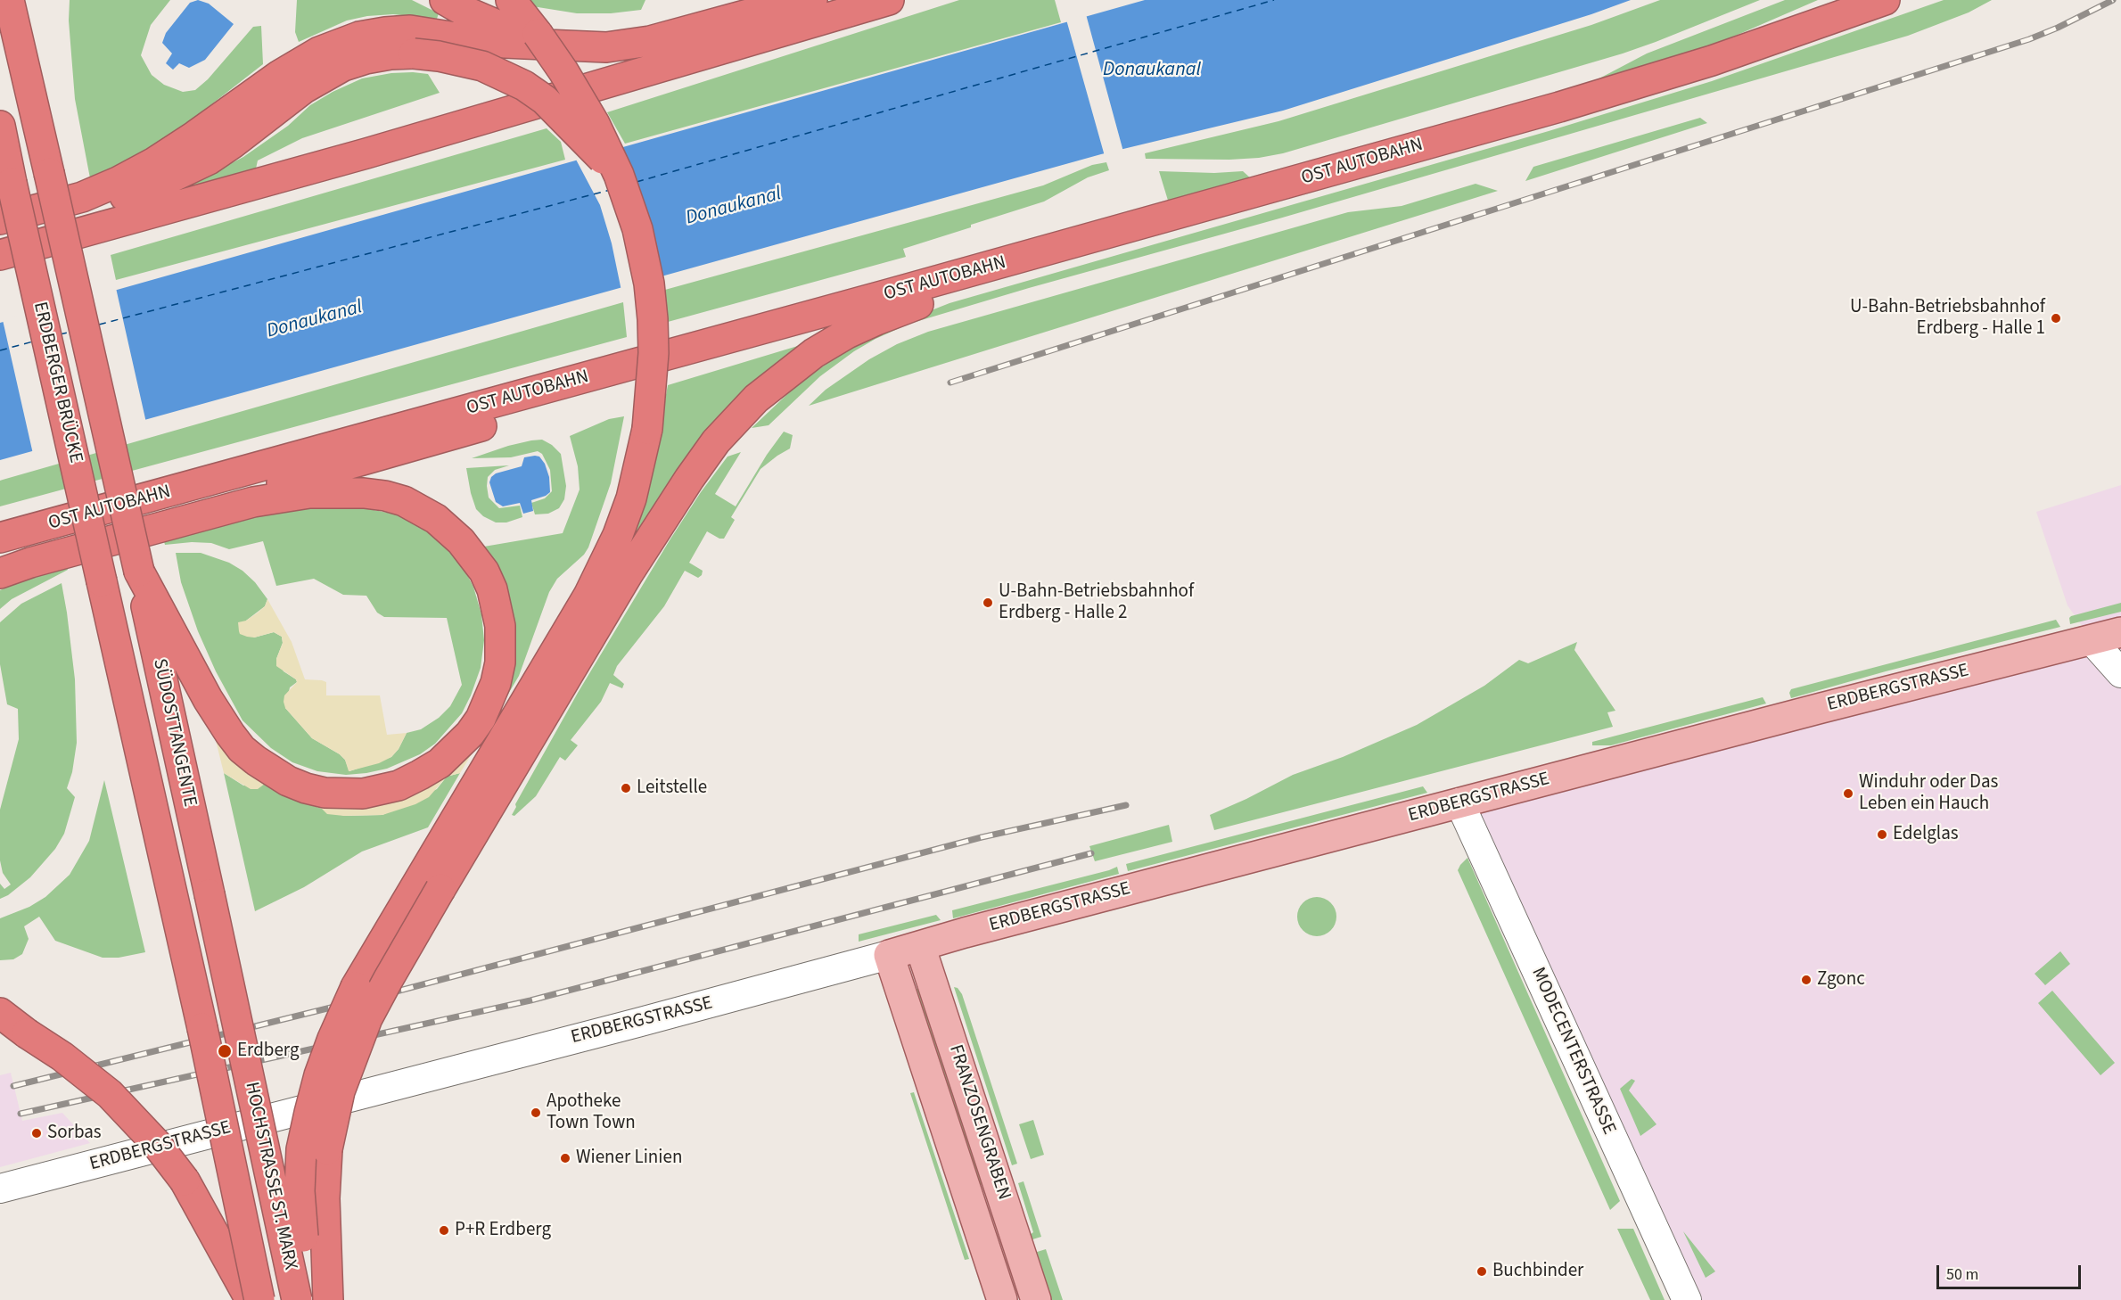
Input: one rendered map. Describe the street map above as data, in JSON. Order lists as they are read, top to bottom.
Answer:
{
  "streets": {
    "highway": [
      "OST AUTOBAHN",
      "ERDBERGER BRÜCKE",
      "SÜDOSTTANGENTE",
      "HOCHSTRASSE ST. MARX"
    ],
    "main road": ["ERDBERGSTRASSE", "FRANZOSENGRABEN"],
    "street": ["MODECENTERSTRASSE"]
  },
  "crossings": [
    ["ERDBERGER BRÜCKE", "SÜDOSTTANGENTE"],
    ["ERDBERGSTRASSE", "MODECENTERSTRASSE"],
    ["ERDBERGSTRASSE", "FRANZOSENGRABEN"],
    ["SÜDOSTTANGENTE", "HOCHSTRASSE ST. MARX"]
  ],
  "water": ["Donaukanal"],
  "places": [
    "U-Bahn-Betriebsbahnhof Erdberg - Halle 1",
    "U-Bahn-Betriebsbahnhof Erdberg - Halle 2",
    "Leitstelle",
    "Winduhr oder Das Leben ein Hauch",
    "Edelglas",
    "Zgonc",
    "Erdberg",
    "Apotheke Town Town",
    "Sorbas",
    "Wiener Linien",
    "P+R Erdberg",
    "Buchbinder"
  ],
  "scale_bar": "50 m"
}
